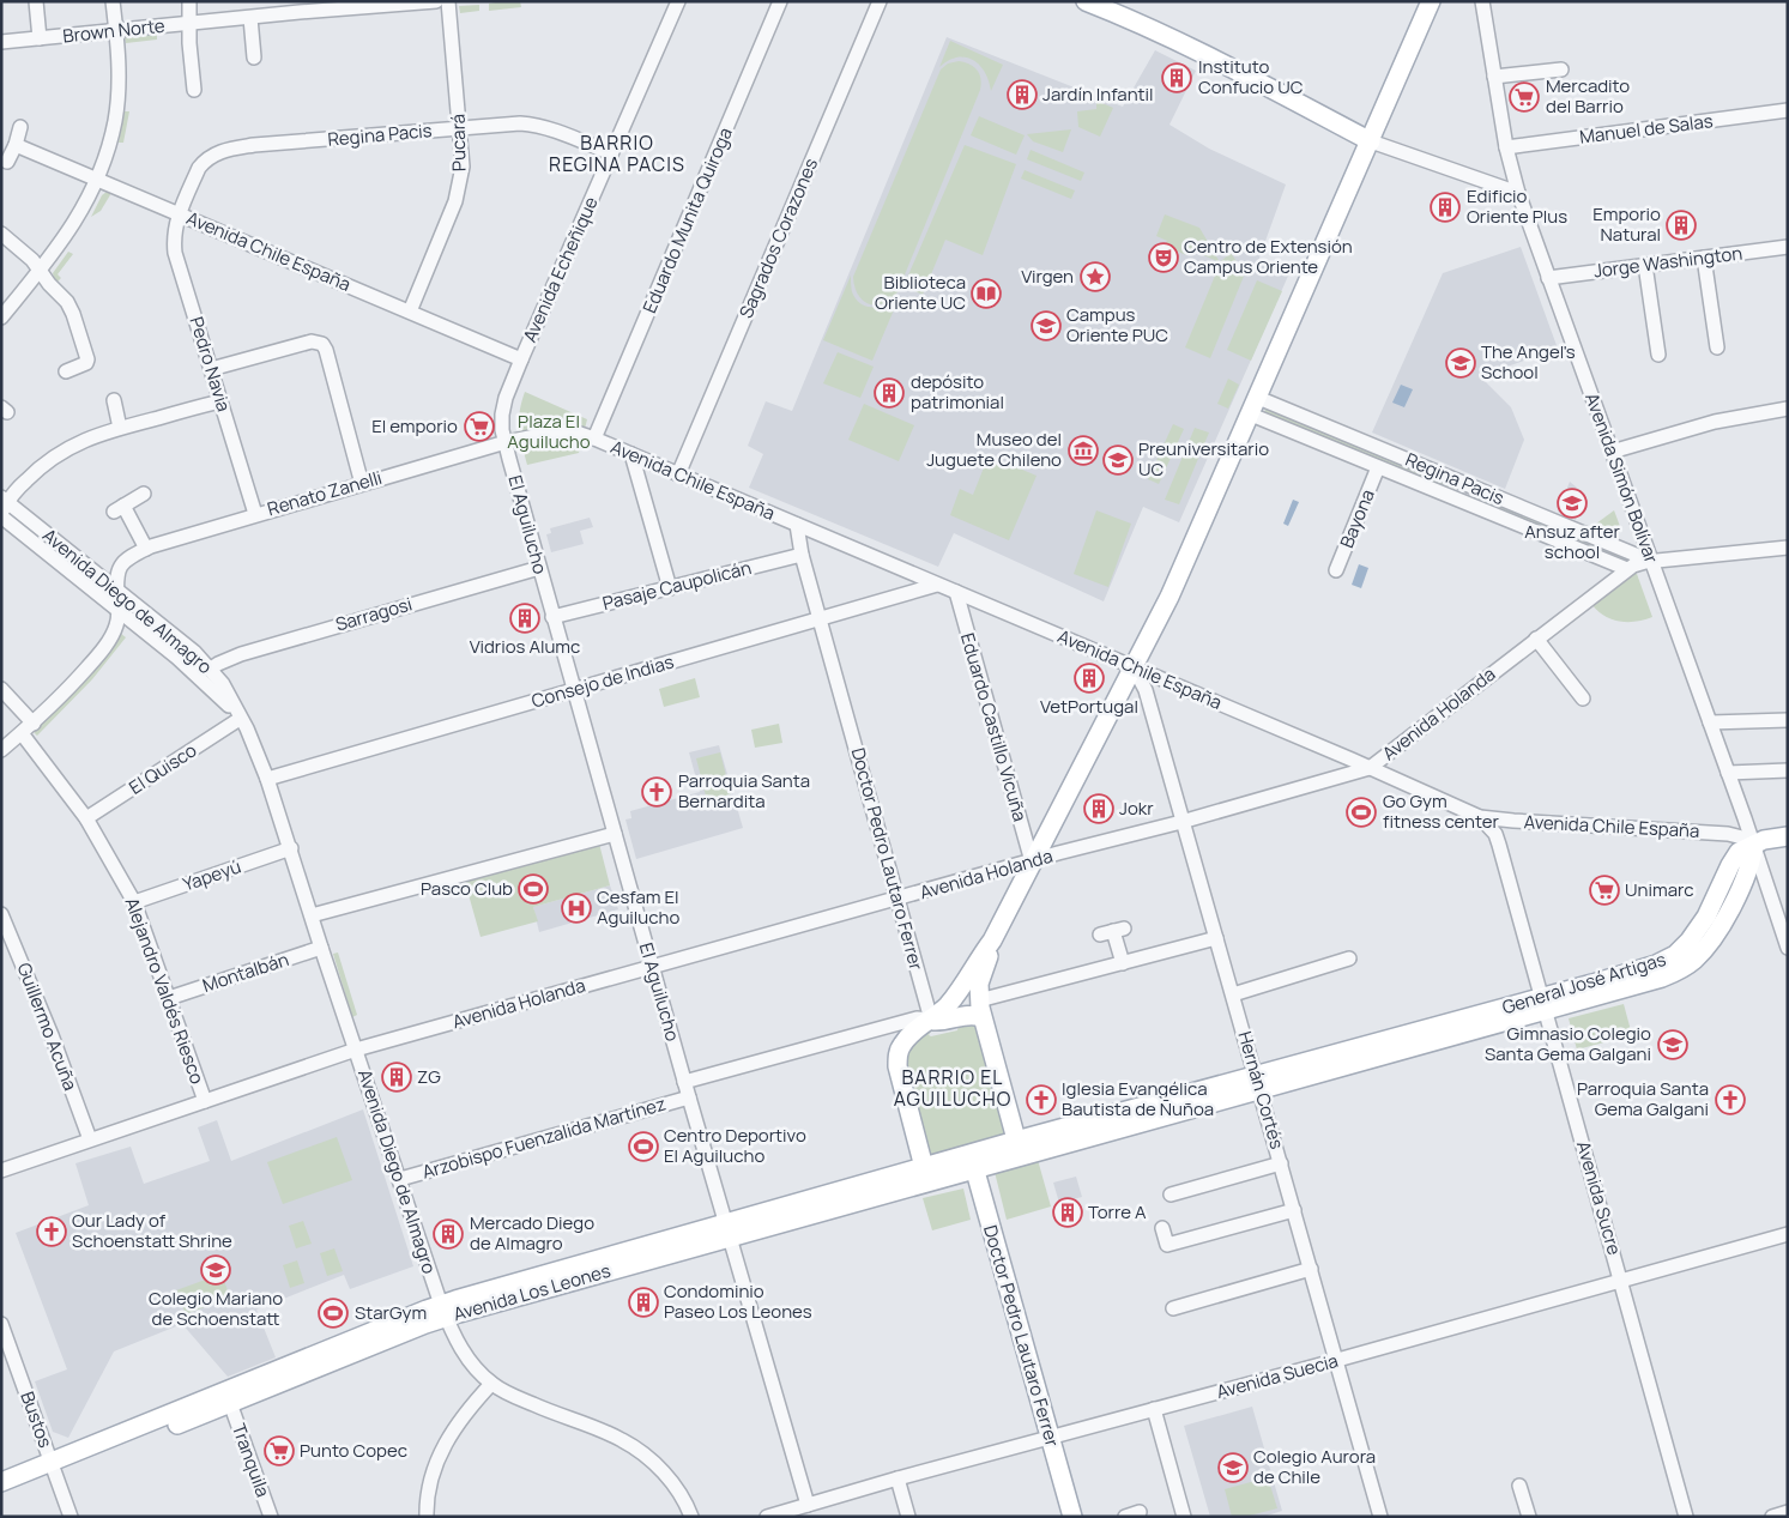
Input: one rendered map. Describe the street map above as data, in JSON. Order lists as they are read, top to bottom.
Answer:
{
  "streets": {
    "main road": ["Doctor Pedro Lautaro Ferrer", "General José Artigas", "Avenida Los Leones"],
    "street": [
      "Brown Norte",
      "Manuel de Salas",
      "Regina Pacis",
      "Pucará",
      "Eduardo Munita Quiroga",
      "Sagrados Corazones",
      "Avenida Chile España",
      "Jorge Washington",
      "Avenida Echeñique",
      "Pedro Navia",
      "Avenida Simón Bolívar",
      "Renato Zanelli",
      "Bayona",
      "El Aguilucho",
      "Pasaje Caupolicán",
      "Avenida Diego de Almagro",
      "Sarragosi",
      "Consejo de Indias",
      "Avenida Holanda",
      "Eduardo Castillo Vicuña",
      "El Quisco",
      "Yapeyú",
      "Montalbán",
      "Alejandro Valdés Riesco",
      "Guillermo Acuña",
      "Hernán Cortés",
      "Arzobispo Fuenzalida Martínez",
      "Avenida Sucre",
      "Avenida Suecia",
      "Bustos",
      "Tranquila"
    ]
  },
  "crossings": [
    ["Manuel de Salas", "Avenida Simón Bolívar"],
    ["Regina Pacis", "Pucará"],
    ["Regina Pacis", "Avenida Chile España"],
    ["Regina Pacis", "Avenida Echeñique"],
    ["Regina Pacis", "Pedro Navia"],
    ["Regina Pacis", "Avenida Simón Bolívar"],
    ["Regina Pacis", "Bayona"],
    ["Regina Pacis", "Avenida Holanda"],
    ["Pucará", "Avenida Chile España"],
    ["Eduardo Munita Quiroga", "Avenida Chile España"],
    ["Sagrados Corazones", "Avenida Chile España"],
    ["Avenida Chile España", "Avenida Echeñique"],
    ["Avenida Chile España", "Pedro Navia"],
    ["Avenida Chile España", "Avenida Simón Bolívar"],
    ["Avenida Chile España", "Renato Zanelli"],
    ["Avenida Chile España", "El Aguilucho"],
    ["Avenida Chile España", "Consejo de Indias"],
    ["Avenida Chile España", "Avenida Holanda"],
    ["Avenida Chile España", "Eduardo Castillo Vicuña"],
    ["Avenida Chile España", "Doctor Pedro Lautaro Ferrer"],
    ["Avenida Chile España", "General José Artigas"],
    ["Avenida Chile España", "Hernán Cortés"],
    ["Avenida Chile España", "Avenida Sucre"],
    ["Jorge Washington", "Avenida Simón Bolívar"],
    ["Avenida Echeñique", "Renato Zanelli"],
    ["Avenida Echeñique", "El Aguilucho"],
    ["Pedro Navia", "Renato Zanelli"],
    ["Avenida Simón Bolívar", "Avenida Holanda"],
    ["Avenida Simón Bolívar", "General José Artigas"],
    ["Renato Zanelli", "El Aguilucho"],
    ["El Aguilucho", "Pasaje Caupolicán"],
    ["El Aguilucho", "Sarragosi"],
    ["El Aguilucho", "Consejo de Indias"],
    ["El Aguilucho", "Avenida Holanda"],
    ["El Aguilucho", "Arzobispo Fuenzalida Martínez"],
    ["El Aguilucho", "Avenida Los Leones"],
    ["El Aguilucho", "Avenida Suecia"],
    ["Pasaje Caupolicán", "Doctor Pedro Lautaro Ferrer"],
    ["Avenida Diego de Almagro", "Sarragosi"],
    ["Avenida Diego de Almagro", "Consejo de Indias"],
    ["Avenida Diego de Almagro", "Avenida Holanda"],
    ["Avenida Diego de Almagro", "El Quisco"],
    ["Avenida Diego de Almagro", "Yapeyú"],
    ["Avenida Diego de Almagro", "Montalbán"],
    ["Avenida Diego de Almagro", "Arzobispo Fuenzalida Martínez"],
    ["Avenida Diego de Almagro", "Avenida Los Leones"],
    ["Consejo de Indias", "Doctor Pedro Lautaro Ferrer"],
    ["Avenida Holanda", "Eduardo Castillo Vicuña"],
    ["Avenida Holanda", "Doctor Pedro Lautaro Ferrer"],
    ["Avenida Holanda", "Alejandro Valdés Riesco"],
    ["Avenida Holanda", "Guillermo Acuña"],
    ["Avenida Holanda", "Hernán Cortés"],
    ["El Quisco", "Alejandro Valdés Riesco"],
    ["Doctor Pedro Lautaro Ferrer", "General José Artigas"],
    ["Doctor Pedro Lautaro Ferrer", "Arzobispo Fuenzalida Martínez"],
    ["Doctor Pedro Lautaro Ferrer", "Avenida Suecia"],
    ["Yapeyú", "Alejandro Valdés Riesco"],
    ["Montalbán", "Alejandro Valdés Riesco"],
    ["General José Artigas", "Hernán Cortés"],
    ["General José Artigas", "Avenida Sucre"],
    ["General José Artigas", "Avenida Los Leones"],
    ["Hernán Cortés", "Avenida Suecia"],
    ["Avenida Sucre", "Avenida Suecia"],
    ["Avenida Los Leones", "Bustos"],
    ["Avenida Los Leones", "Tranquila"]
  ],
  "districts": ["BARRIO REGINA PACIS", "BARRIO EL AGUILUCHO"],
  "parks": ["Plaza El Aguilucho"],
  "places": {
    "building": [
      "Instituto Confucio UC",
      "Jardín Infantil",
      "Edificio Oriente Plus",
      "Emporio Natural",
      "depósito patrimonial",
      "Vidrios Alumc",
      "VetPortugal",
      "Jokr",
      "ZG",
      "Torre A",
      "Mercado Diego de Almagro",
      "Condominio Paseo Los Leones"
    ],
    "supermarket": [
      "Mercadito del Barrio",
      "El emporio",
      "Unimarc",
      "Punto Copec"
    ],
    "theatre": ["Centro de Extensión Campus Oriente"],
    "place": ["Virgen"],
    "library": ["Biblioteca Oriente UC"],
    "school or university": [
      "Campus Oriente PUC",
      "The Angel's School",
      "Preuniversitario UC",
      "Ansuz after school",
      "Gimnasio Colegio Santa Gema Galgani",
      "Colegio Mariano de Schoenstatt",
      "Colegio Aurora de Chile"
    ],
    "museum": ["Museo del Juguete Chileno"],
    "church": [
      "Parroquia Santa Bernardita",
      "Iglesia Evangélica Bautista de Ñuñoa",
      "Parroquia Santa Gema Galgani",
      "Our Lady of Schoenstatt Shrine"
    ],
    "sports": [
      "Go Gym fitness center",
      "Pasco Club",
      "Centro Deportivo El Aguilucho",
      "StarGym"
    ],
    "hospital": ["Cesfam El Aguilucho"]
  }
}
